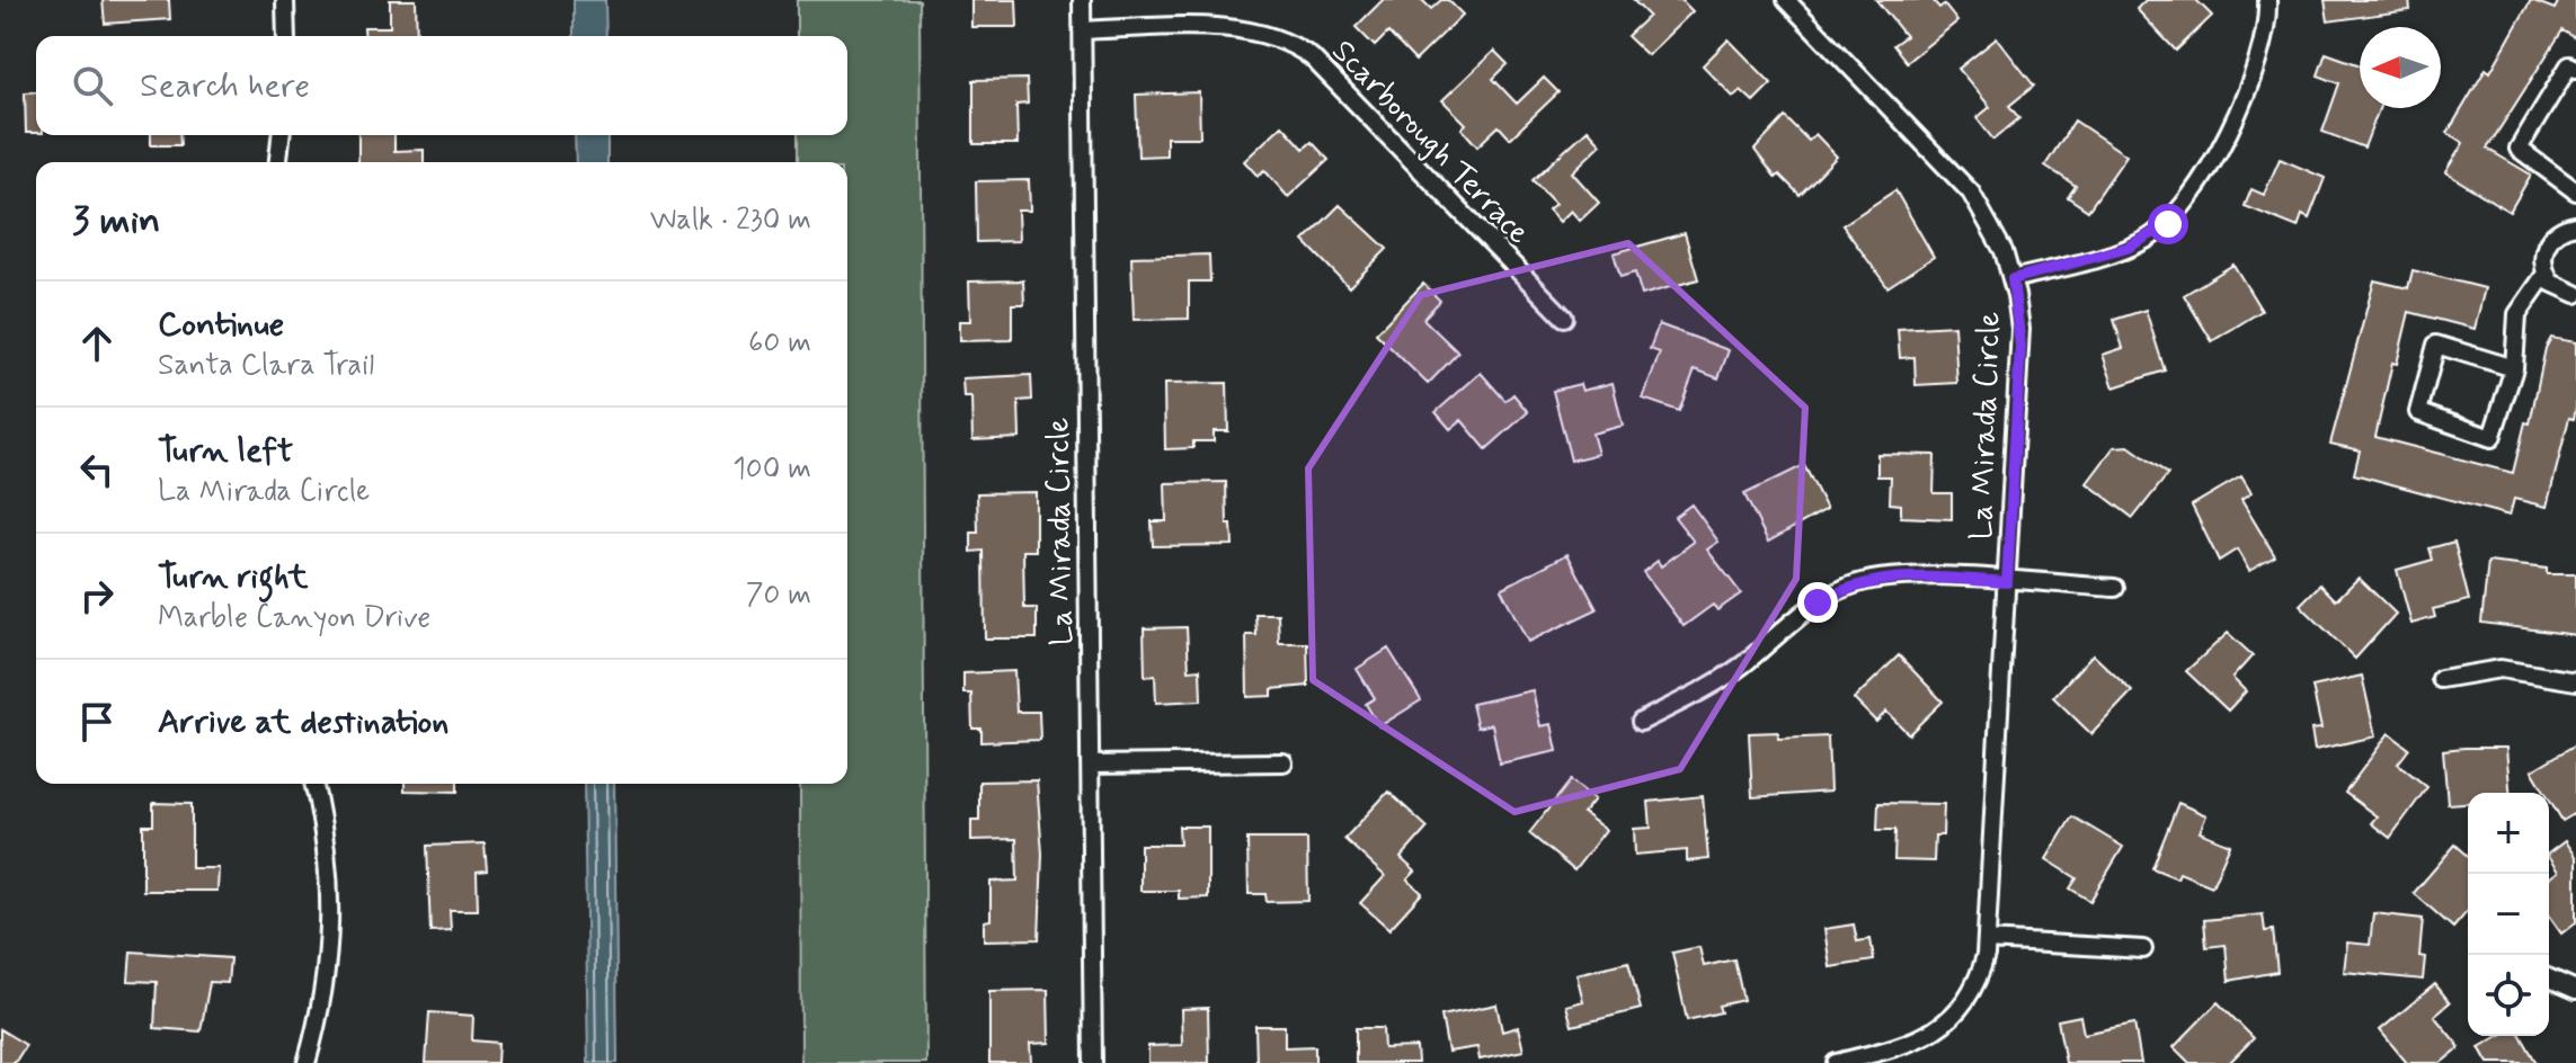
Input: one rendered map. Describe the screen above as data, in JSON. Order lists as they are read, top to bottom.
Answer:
{
  "streets": {
    "street": ["Scarborough Terrace", "La Mirada Circle"]
  },
  "crossings": [
    ["Scarborough Terrace", "La Mirada Circle"]
  ],
  "north": "left",
  "page": {
    "search": "Search here",
    "heading": ["3 min", "Walk · 230 m"],
    "list": [
      ["Continue", "Santa Clara Trail", "60 m"],
      ["Turn left", "La Mirada Circle", "100 m"],
      ["Turn right", "Marble Canyon Drive", "70 m"],
      "Arrive at destination"
    ],
    "map_buttons": ["+", "−"]
  }
}
